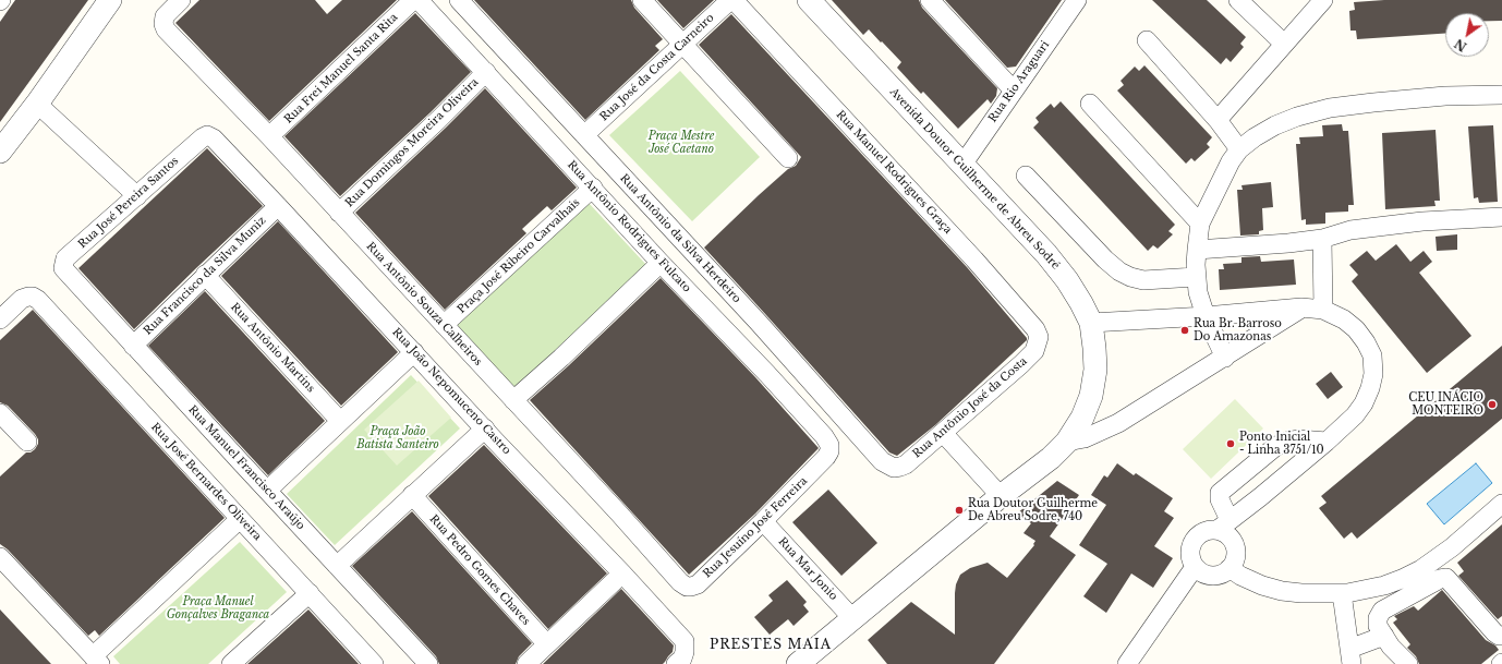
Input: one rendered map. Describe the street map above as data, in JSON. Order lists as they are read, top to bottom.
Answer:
{
  "streets": {
    "street": [
      "Rua José da Costa Carneiro",
      "Rua Frei Manuel Santa Rita",
      "Rua Rio Araguari",
      "Rua Domingos Moreira Oliveira",
      "Rua Manuel Rodrigues Graça",
      "Avenida Doutor Guilherme de Abreu Sodré",
      "Rua José Pereira Santos",
      "Rua Antônio Rodrigues Fulcato",
      "Rua Antônio da Silva Herdeiro",
      "Praça José Ribeiro Carvalhais",
      "Rua Francisco da Silva Muniz",
      "Rua Antônio Souza Calheiros",
      "Rua Antônio Martins",
      "Rua João Nepomuceno Castro",
      "Rua Antônio José da Costa",
      "Rua Manuel Francisco Araújo",
      "Rua José Bernardes Oliveira",
      "Rua Jesuíno José Ferreira",
      "Rua Mar Jonio",
      "Rua Pedro Gomes Chaves"
    ]
  },
  "crossings": [
    ["Rua José da Costa Carneiro", "Rua Manuel Rodrigues Graça"],
    ["Rua José da Costa Carneiro", "Rua Antônio da Silva Herdeiro"],
    ["Rua Frei Manuel Santa Rita", "Rua Antônio Souza Calheiros"],
    ["Rua Rio Araguari", "Avenida Doutor Guilherme de Abreu Sodré"],
    ["Rua Domingos Moreira Oliveira", "Rua Antônio Rodrigues Fulcato"],
    ["Rua Domingos Moreira Oliveira", "Rua Antônio Souza Calheiros"],
    ["Rua Manuel Rodrigues Graça", "Rua Antônio José da Costa"],
    ["Avenida Doutor Guilherme de Abreu Sodré", "Rua Mar Jonio"],
    ["Rua José Pereira Santos", "Rua João Nepomuceno Castro"],
    ["Rua José Pereira Santos", "Rua Manuel Francisco Araújo"],
    ["Rua Antônio Rodrigues Fulcato", "Praça José Ribeiro Carvalhais"],
    ["Rua Antônio Rodrigues Fulcato", "Rua Jesuíno José Ferreira"],
    ["Rua Antônio da Silva Herdeiro", "Rua Antônio José da Costa"],
    ["Praça José Ribeiro Carvalhais", "Rua Antônio Souza Calheiros"],
    ["Rua Francisco da Silva Muniz", "Rua Antônio Martins"],
    ["Rua Francisco da Silva Muniz", "Rua João Nepomuceno Castro"],
    ["Rua Francisco da Silva Muniz", "Rua Manuel Francisco Araújo"],
    ["Rua Antônio Souza Calheiros", "Rua Jesuíno José Ferreira"],
    ["Rua Jesuíno José Ferreira", "Rua Mar Jonio"]
  ],
  "districts": ["PRESTES MAIA"],
  "parks": ["Praça Mestre José Caetano", "Praça João Batista Santeiro", "Praça Manuel Gonçalves Braganca"],
  "places": [
    "Rua Br. Barroso Do Amazonas",
    "CEU INÁCIO MONTEIRO",
    "Ponto Inicial - Linha 3751/10",
    "Rua Doutor Guilherme De Abreu Sodre, 740"
  ],
  "north": "bottom left"
}
